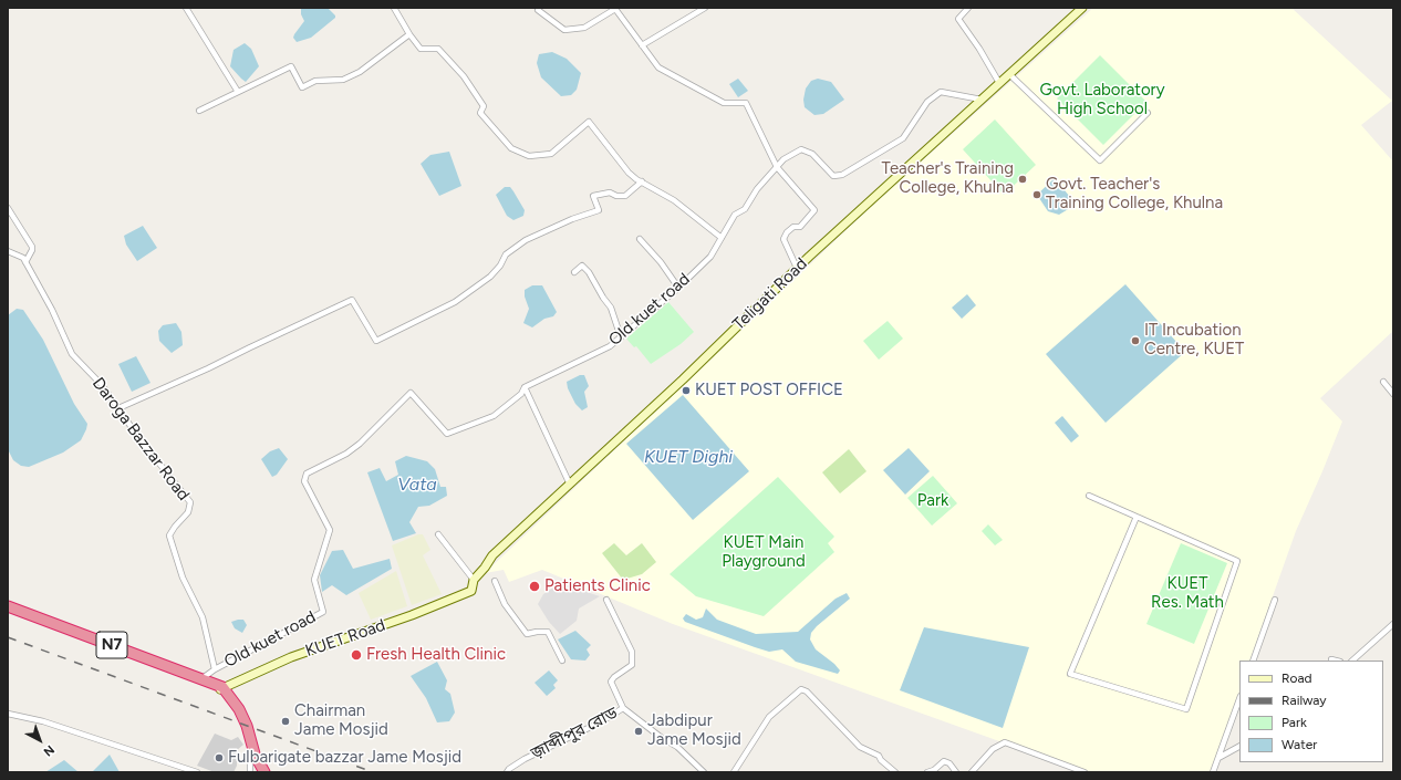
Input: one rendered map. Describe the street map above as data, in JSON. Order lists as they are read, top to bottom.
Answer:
{
  "streets": {
    "highway": ["N7"],
    "main road": ["Teligati Road", "KUET Road"],
    "street": ["Old kuet road", "Daroga Bazzar Road", "জ়াব্দীপুর রোড"]
  },
  "crossings": [
    ["Teligati Road", "Old kuet road"],
    ["Teligati Road", "KUET Road"],
    ["Old kuet road", "Daroga Bazzar Road"],
    ["Old kuet road", "N7"],
    ["KUET Road", "N7"]
  ],
  "water": ["KUET Dighi", "Vata"],
  "parks": [
    "Govt. Laboratory High School",
    "Park",
    "KUET Main Playground",
    "KUET Res. Math"
  ],
  "places": [
    "Teacher's Training College, Khulna",
    "Govt. Teacher's Training College, Khulna",
    "IT Incubation Centre, KUET",
    "KUET POST OFFICE",
    "Patients Clinic",
    "Fresh Health Clinic",
    "Chairman Jame Mosjid",
    "Jabdipur Jame Mosjid",
    "Fulbarigate bazzar Jame Mosjid"
  ],
  "legend": [
    "Road",
    "Railway",
    "Park",
    "Water"
  ],
  "north": "bottom right"
}
